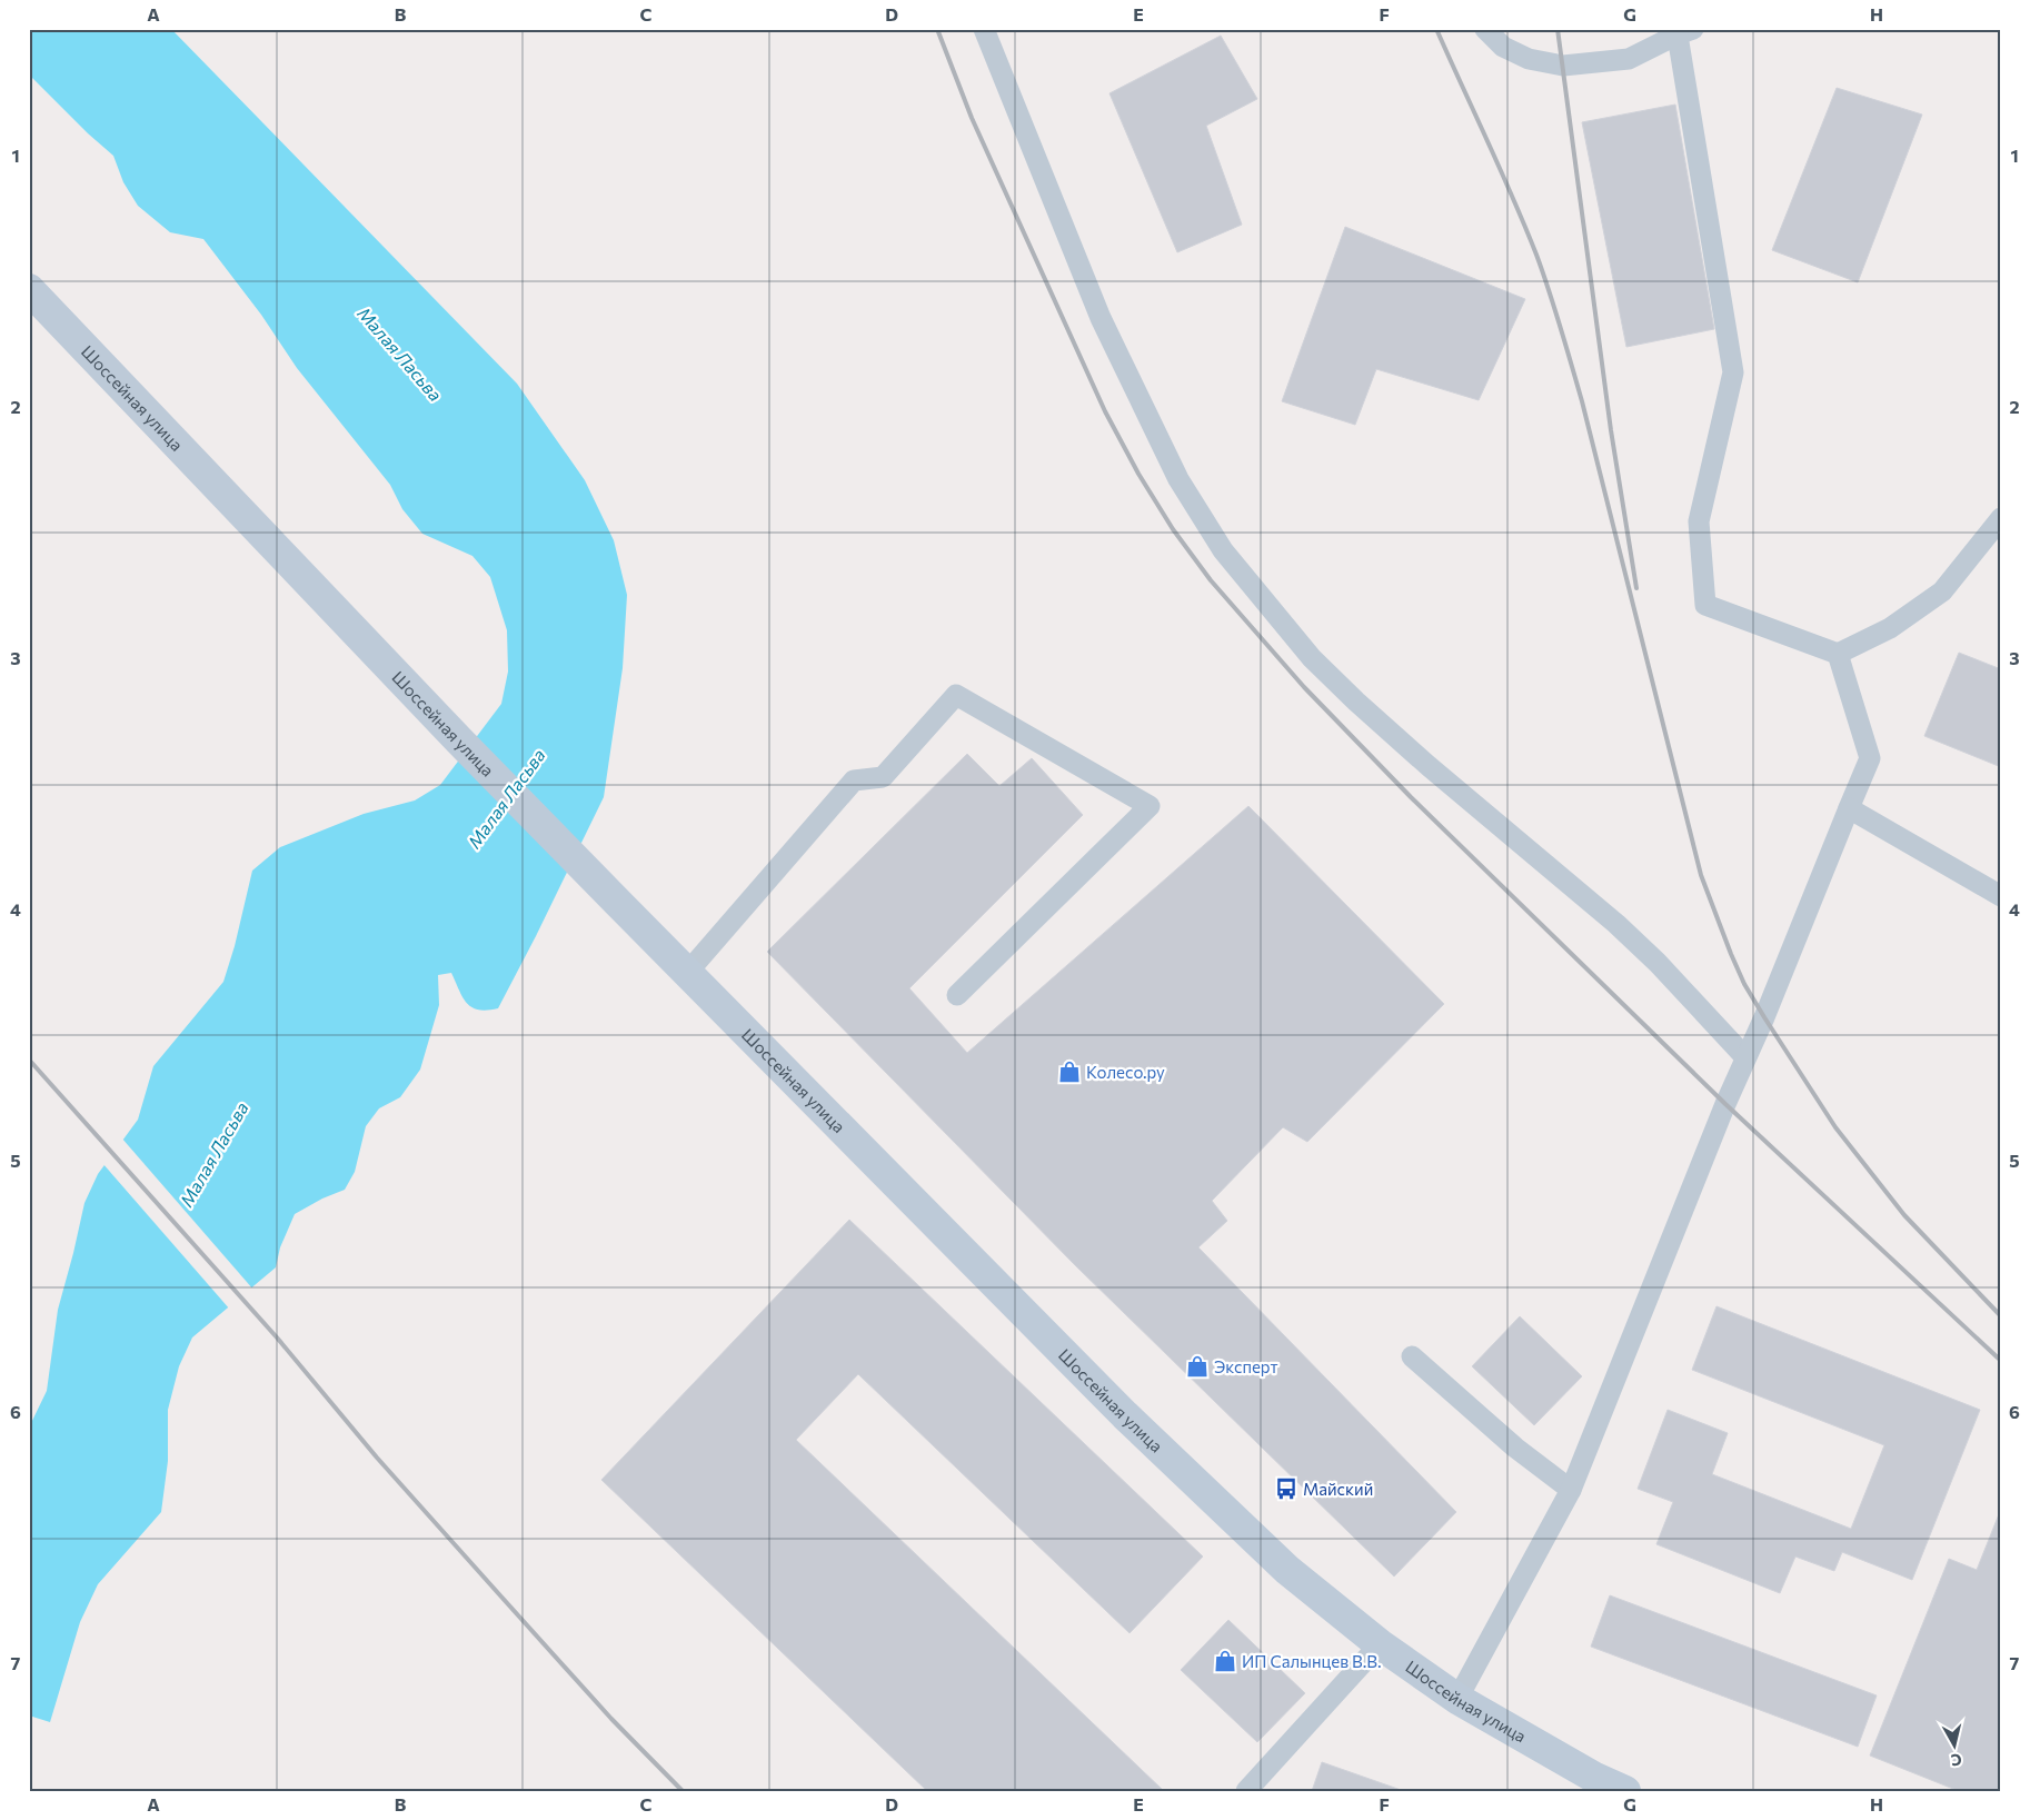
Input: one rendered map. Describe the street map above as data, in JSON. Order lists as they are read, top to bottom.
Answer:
{
  "streets": {
    "main road": ["Шоссейная улица"]
  },
  "water": ["Малая Ласьва"],
  "places": {
    "shop": ["Колесо.ру", "Эксперт", "ИП Салынцев В.В."],
    "bus stop": ["Майский"]
  },
  "north": "bottom",
  "grid": {
    "columns": [
      "A",
      "B",
      "C",
      "D",
      "E",
      "F",
      "G",
      "H"
    ],
    "rows": [
      "1",
      "2",
      "3",
      "4",
      "5",
      "6",
      "7"
    ]
  }
}
